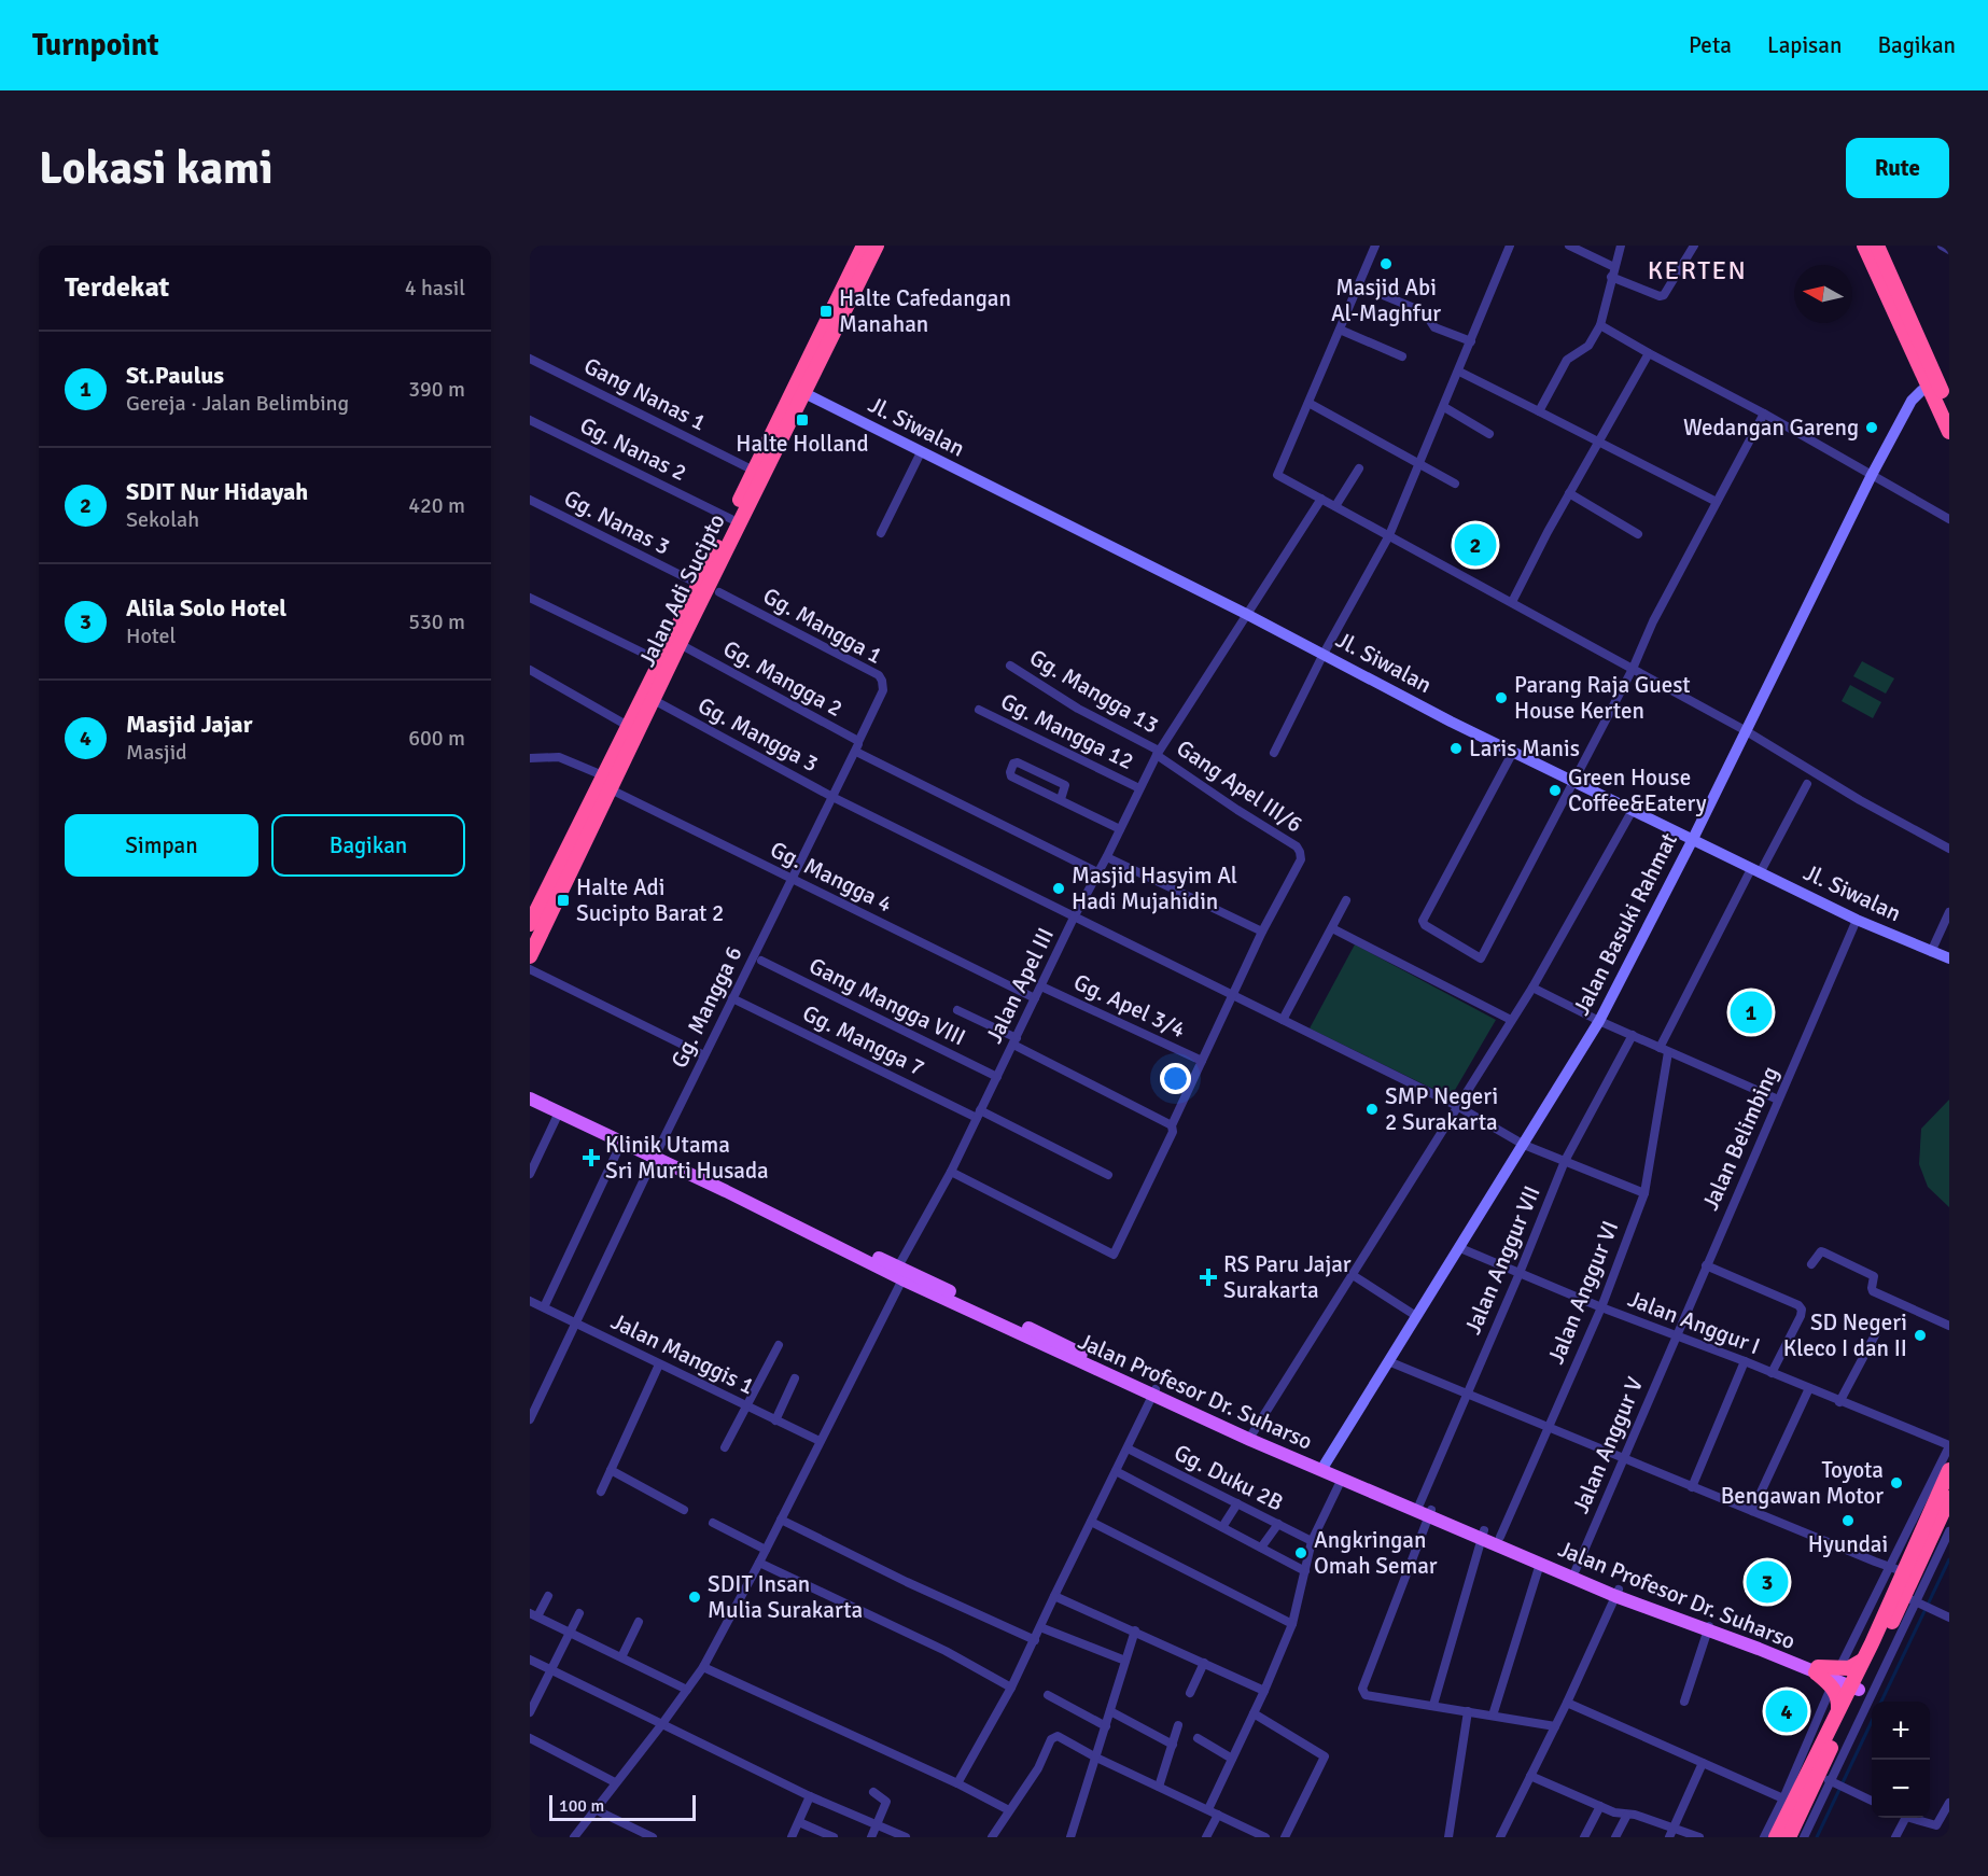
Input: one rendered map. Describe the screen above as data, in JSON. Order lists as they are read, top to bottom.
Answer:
{
  "streets": {
    "highway": ["Jalan Adi Sucipto"],
    "main road": ["Jalan Profesor Dr. Suharso"],
    "street": [
      "Gang Nanas 1",
      "Jl. Siwalan",
      "Gg. Nanas 2",
      "Gg. Nanas 3",
      "Gg. Mangga 1",
      "Gg. Mangga 2",
      "Gg. Mangga 13",
      "Gg. Mangga 12",
      "Gg. Mangga 3",
      "Gang Apel III/6",
      "Gg. Mangga 4",
      "Jalan Basuki Rahmat",
      "Jalan Apel III",
      "Gang Mangga VIII",
      "Gg. Apel 3/4",
      "Gg. Mangga 6",
      "Gg. Mangga 7",
      "Jalan Belimbing",
      "Jalan Anggur VII",
      "Jalan Anggur VI",
      "Jalan Anggur I",
      "Jalan Manggis 1",
      "Jalan Anggur V",
      "Gg. Duku 2B"
    ]
  },
  "crossings": [
    ["Gang Nanas 1", "Jalan Adi Sucipto"],
    ["Jl. Siwalan", "Jalan Adi Sucipto"],
    ["Jl. Siwalan", "Jalan Basuki Rahmat"],
    ["Jl. Siwalan", "Jalan Apel III"],
    ["Jl. Siwalan", "Jalan Belimbing"],
    ["Jl. Siwalan", "Jalan Anggur VI"],
    ["Gg. Nanas 2", "Jalan Adi Sucipto"],
    ["Gg. Nanas 3", "Jalan Adi Sucipto"],
    ["Jalan Adi Sucipto", "Gg. Mangga 2"],
    ["Jalan Adi Sucipto", "Gg. Mangga 3"],
    ["Jalan Adi Sucipto", "Gg. Mangga 4"],
    ["Gg. Mangga 1", "Gg. Mangga 2"],
    ["Gg. Mangga 1", "Gg. Mangga 3"],
    ["Gg. Mangga 1", "Gg. Mangga 6"],
    ["Gg. Mangga 2", "Jalan Apel III"],
    ["Gg. Mangga 13", "Gang Apel III/6"],
    ["Gg. Mangga 13", "Jalan Apel III"],
    ["Gg. Mangga 12", "Jalan Apel III"],
    ["Gg. Mangga 3", "Jalan Basuki Rahmat"],
    ["Gg. Mangga 3", "Jalan Apel III"],
    ["Gg. Mangga 3", "Gg. Mangga 6"],
    ["Gg. Mangga 3", "Jalan Anggur VII"],
    ["Gg. Mangga 3", "Jalan Anggur VI"],
    ["Gang Apel III/6", "Jalan Apel III"],
    ["Gg. Mangga 4", "Jalan Apel III"],
    ["Gg. Mangga 4", "Gg. Mangga 6"],
    ["Jalan Basuki Rahmat", "Jalan Anggur I"],
    ["Jalan Basuki Rahmat", "Jalan Profesor Dr. Suharso"],
    ["Jalan Apel III", "Gang Mangga VIII"],
    ["Jalan Apel III", "Gg. Apel 3/4"],
    ["Jalan Apel III", "Gg. Mangga 7"],
    ["Jalan Apel III", "Jalan Manggis 1"],
    ["Jalan Apel III", "Jalan Profesor Dr. Suharso"],
    ["Gg. Mangga 6", "Gg. Mangga 7"],
    ["Gg. Mangga 6", "Jalan Manggis 1"],
    ["Gg. Mangga 6", "Jalan Profesor Dr. Suharso"],
    ["Jalan Belimbing", "Jalan Anggur I"],
    ["Jalan Belimbing", "Jalan Anggur V"],
    ["Jalan Anggur VII", "Jalan Anggur I"],
    ["Jalan Anggur VII", "Jalan Profesor Dr. Suharso"],
    ["Jalan Anggur VI", "Jalan Anggur I"],
    ["Jalan Anggur VI", "Jalan Profesor Dr. Suharso"],
    ["Jalan Anggur I", "Jalan Anggur V"],
    ["Jalan Profesor Dr. Suharso", "Jalan Anggur V"]
  ],
  "districts": ["KERTEN"],
  "places": {
    "other": [
      "Masjid Abi Al-Maghfur",
      "Wedangan Gareng",
      "Parang Raja Guest House Kerten",
      "Laris Manis",
      "Green House Coffee&Eatery",
      "Masjid Hasyim Al Hadi Mujahidin",
      "SMP Negeri 2 Surakarta",
      "SD Negeri Kleco I dan II",
      "Toyota Bengawan Motor",
      "Hyundai",
      "Angkringan Omah Semar",
      "SDIT Insan Mulia Surakarta"
    ],
    "transit": ["Halte Cafedangan Manahan", "Halte Holland", "Halte Adi Sucipto Barat 2"],
    "health": ["Klinik Utama Sri Murti Husada", "RS Paru Jajar Surakarta"]
  },
  "scale_bar": "100 m",
  "north": "left",
  "page": {
    "header": "Turnpoint",
    "nav": ["Peta", "Lapisan", "Bagikan"],
    "buttons": [
      "Rute",
      ["Simpan", "Bagikan"]
    ],
    "title": "Lokasi kami",
    "heading": ["Terdekat", "4 hasil"],
    "list": [
      {
        "mark": "1",
        "name": "St.Paulus",
        "note": "Gereja · Jalan Belimbing",
        "value": "390 m"
      },
      {
        "mark": "2",
        "name": "SDIT Nur Hidayah",
        "note": "Sekolah",
        "value": "420 m"
      },
      {
        "mark": "3",
        "name": "Alila Solo Hotel",
        "note": "Hotel",
        "value": "530 m"
      },
      {
        "mark": "4",
        "name": "Masjid Jajar",
        "note": "Masjid",
        "value": "600 m"
      }
    ],
    "pins": [
      "2",
      "1",
      "3",
      "4"
    ],
    "map_buttons": ["+", "−"],
    "scale": "100 m"
  }
}
